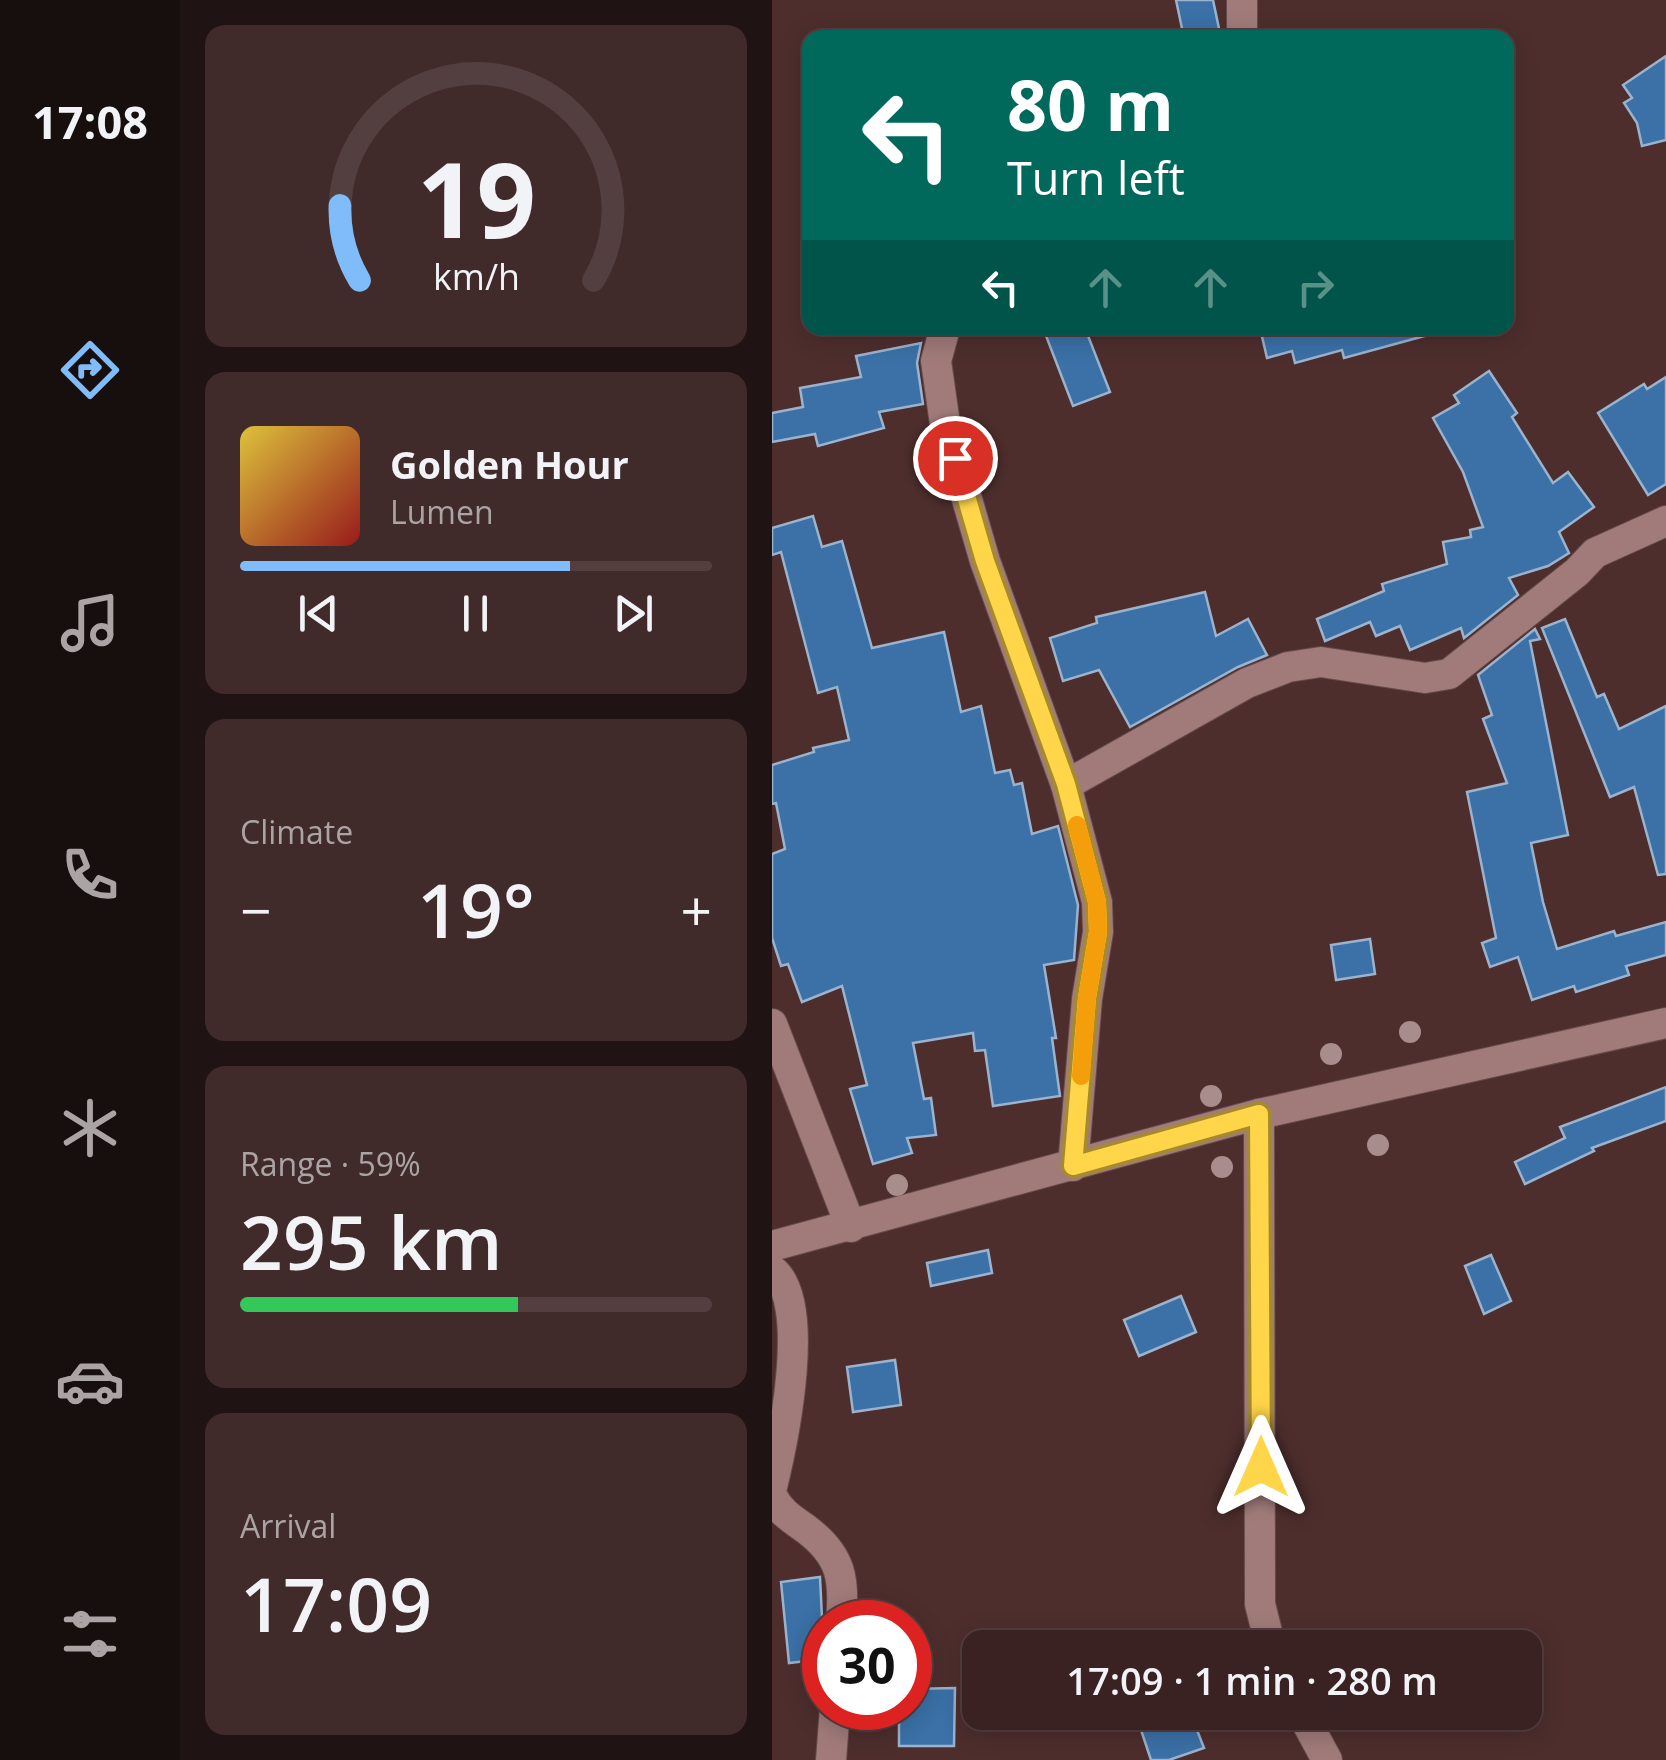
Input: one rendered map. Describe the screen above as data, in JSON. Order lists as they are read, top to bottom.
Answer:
{
  "page": {
    "tabs": "17:08",
    "turn": ["80 m", "Turn left"],
    "song": ["Golden Hour", "Lumen"],
    "tile": [
      "Climate",
      ["Range · 59%", "295 km"],
      ["Arrival", "17:09"]
    ],
    "heat": ["−", "19°", "+"],
    "limit": "30",
    "trip": "17:09 · 1 min · 280 m",
    "gauge": ["19", "km/h"]
  }
}
